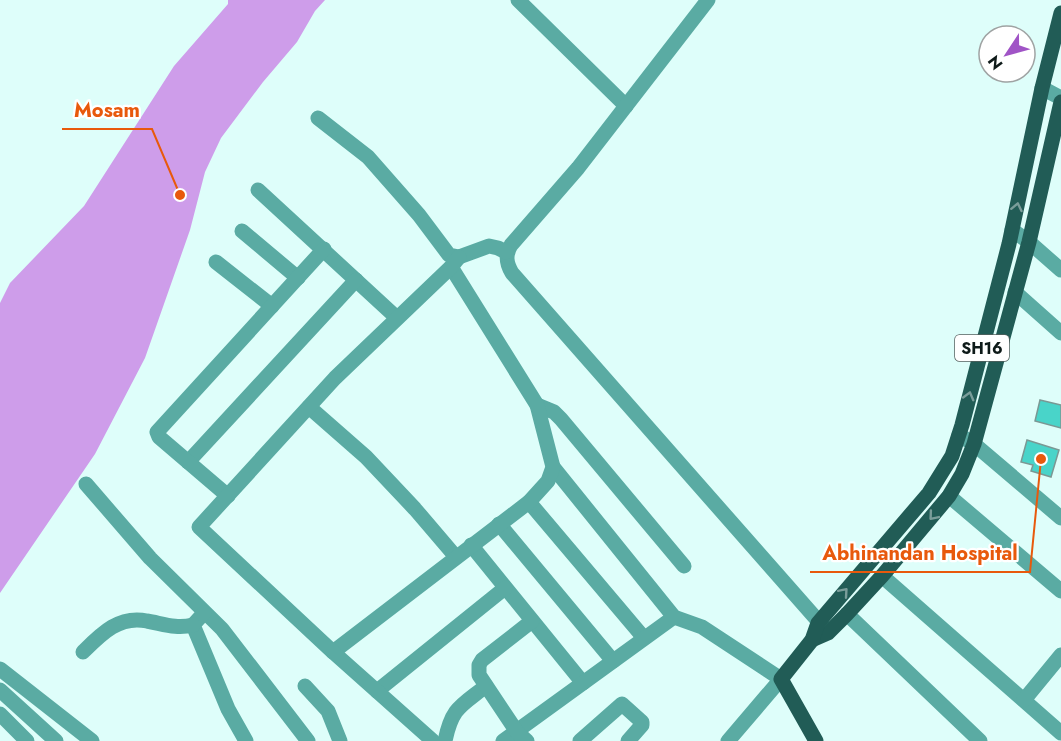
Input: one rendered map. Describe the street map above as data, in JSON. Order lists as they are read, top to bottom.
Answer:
{
  "streets": {
    "main road": ["SH16"]
  },
  "places": ["Mosam", "Abhinandan Hospital"],
  "north": "bottom left"
}
